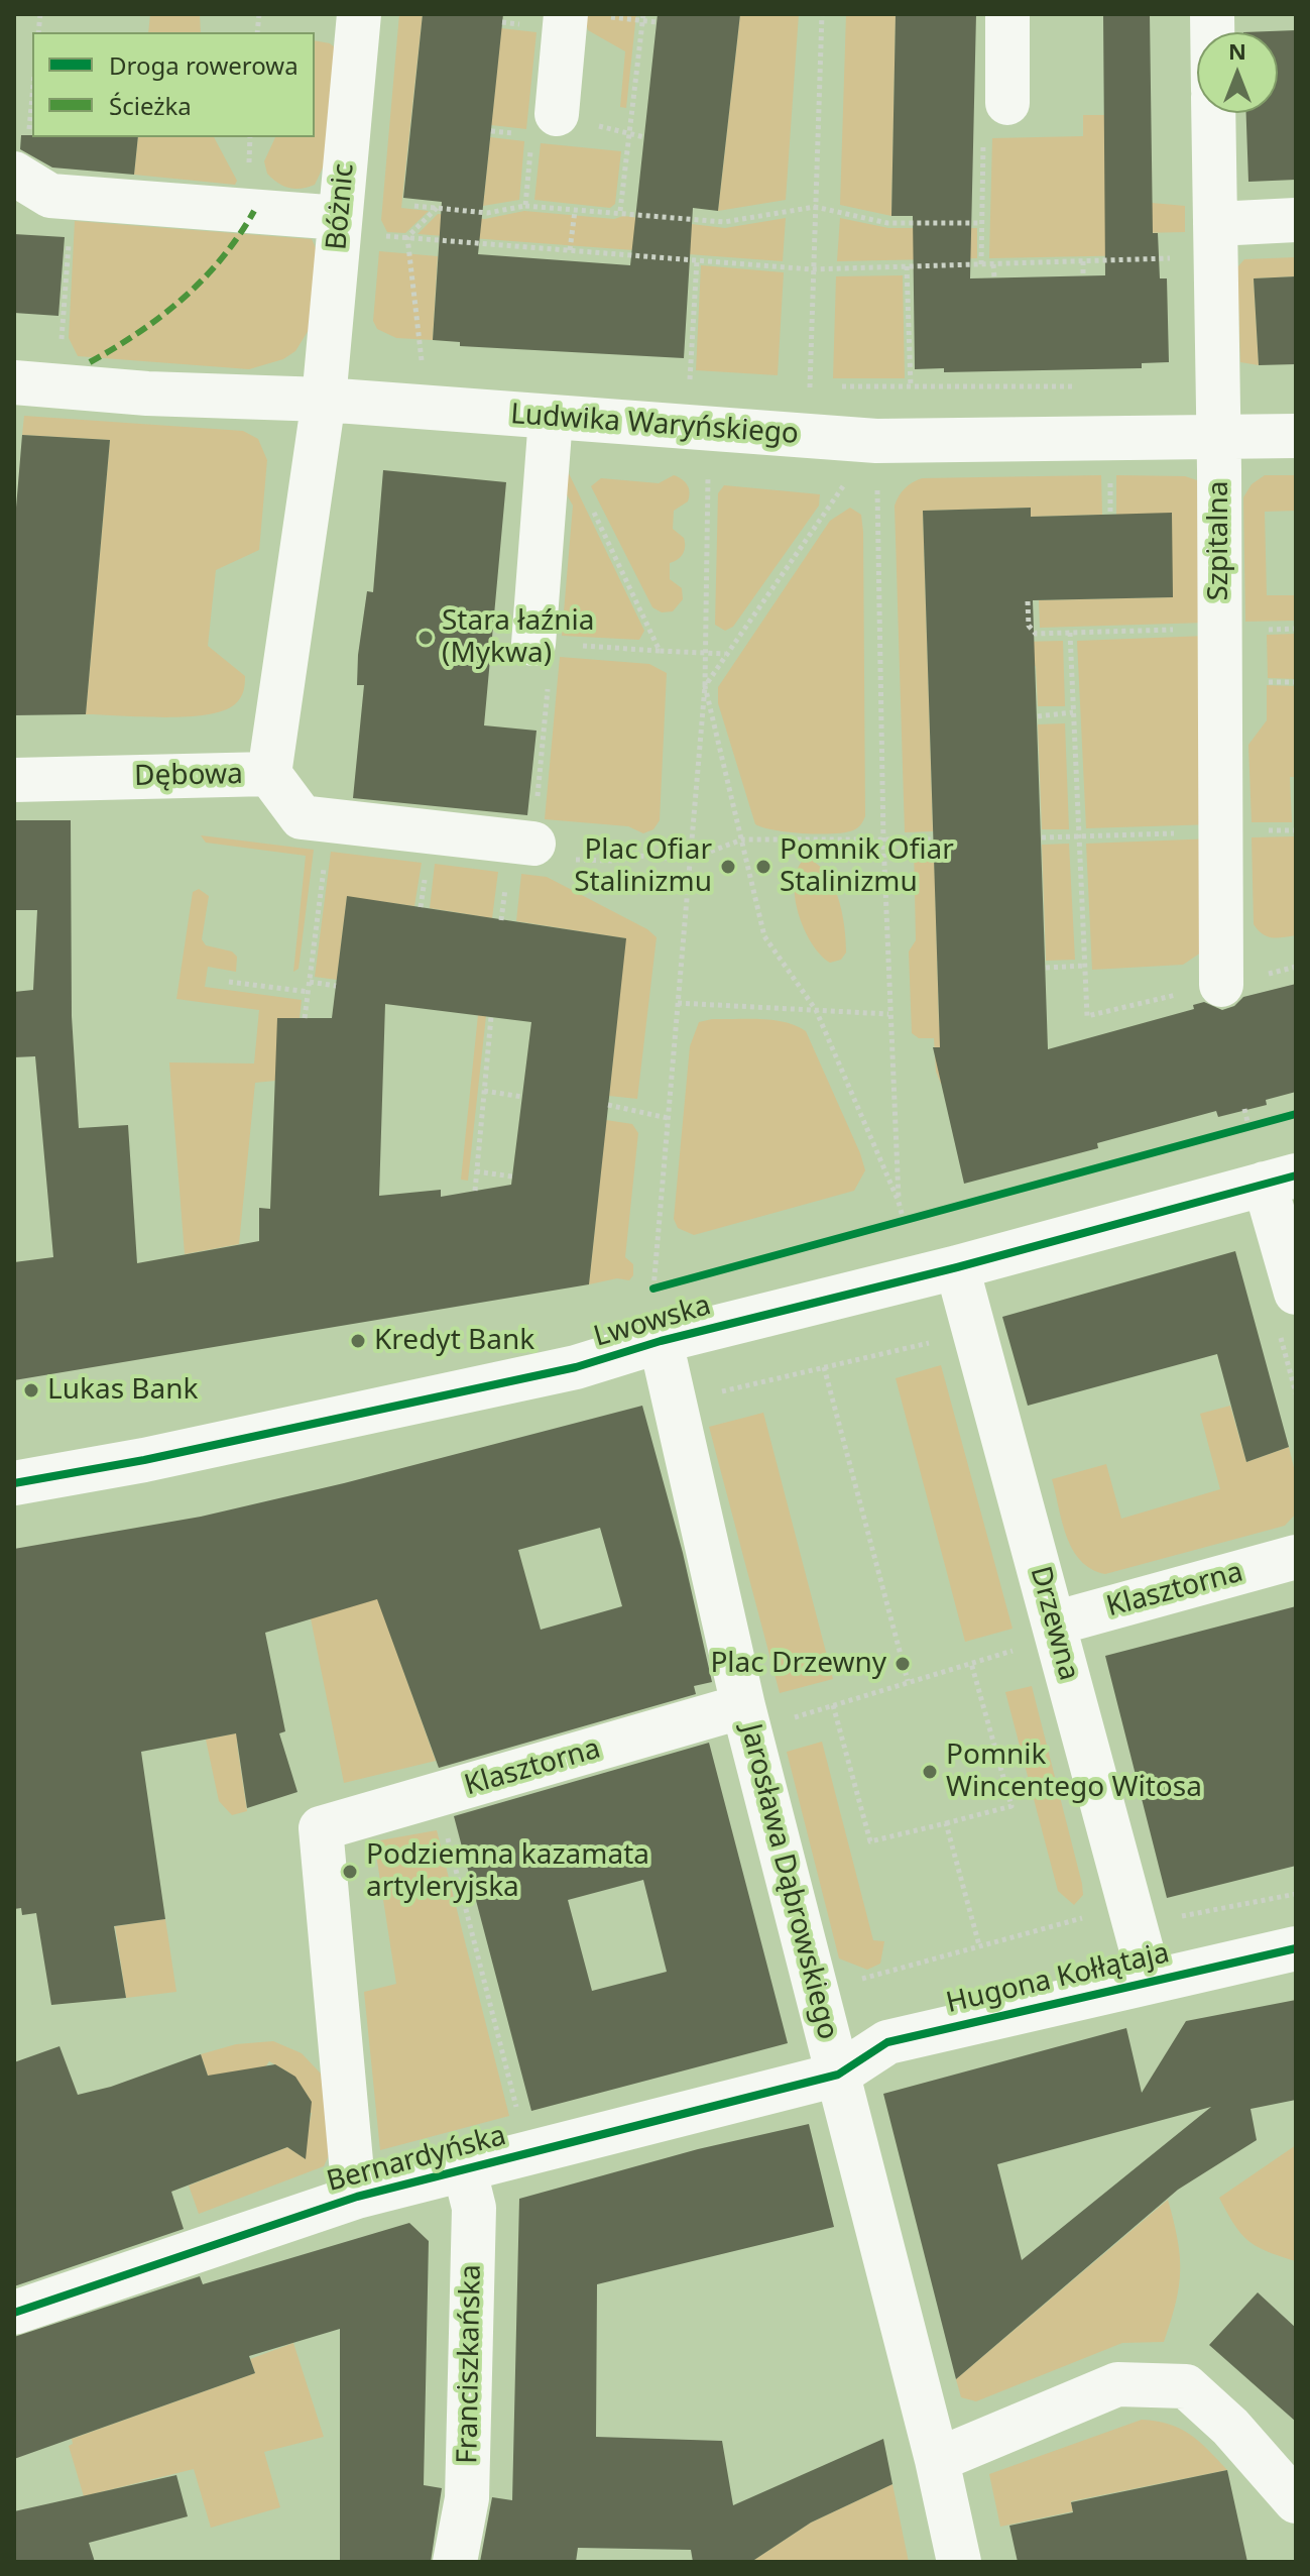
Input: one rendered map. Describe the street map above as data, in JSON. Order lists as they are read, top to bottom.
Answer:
{
  "streets": {
    "street": [
      "Bóżnic",
      "Ludwika Waryńskiego",
      "Szpitalna",
      "Dębowa",
      "Lwowska",
      "Klasztorna",
      "Drzewna",
      "Jarosława Dąbrowskiego",
      "Hugona Kołłątaja",
      "Bernardyńska",
      "Franciszkańska"
    ]
  },
  "crossings": [
    ["Bóżnic", "Ludwika Waryńskiego"],
    ["Bóżnic", "Dębowa"],
    ["Ludwika Waryńskiego", "Szpitalna"],
    ["Lwowska", "Drzewna"],
    ["Lwowska", "Jarosława Dąbrowskiego"],
    ["Klasztorna", "Drzewna"],
    ["Klasztorna", "Jarosława Dąbrowskiego"],
    ["Klasztorna", "Bernardyńska"],
    ["Drzewna", "Hugona Kołłątaja"],
    ["Jarosława Dąbrowskiego", "Hugona Kołłątaja"],
    ["Jarosława Dąbrowskiego", "Bernardyńska"],
    ["Hugona Kołłątaja", "Bernardyńska"],
    ["Bernardyńska", "Franciszkańska"]
  ],
  "places": [
    "Stara łaźnia (Mykwa)",
    "Plac Ofiar Stalinizmu",
    "Pomnik Ofiar Stalinizmu",
    "Kredyt Bank",
    "Lukas Bank",
    "Plac Drzewny",
    "Pomnik Wincentego Witosa",
    "Podziemna kazamata artyleryjska"
  ],
  "legend": ["Droga rowerowa", "Ścieżka"],
  "north": "top"
}
